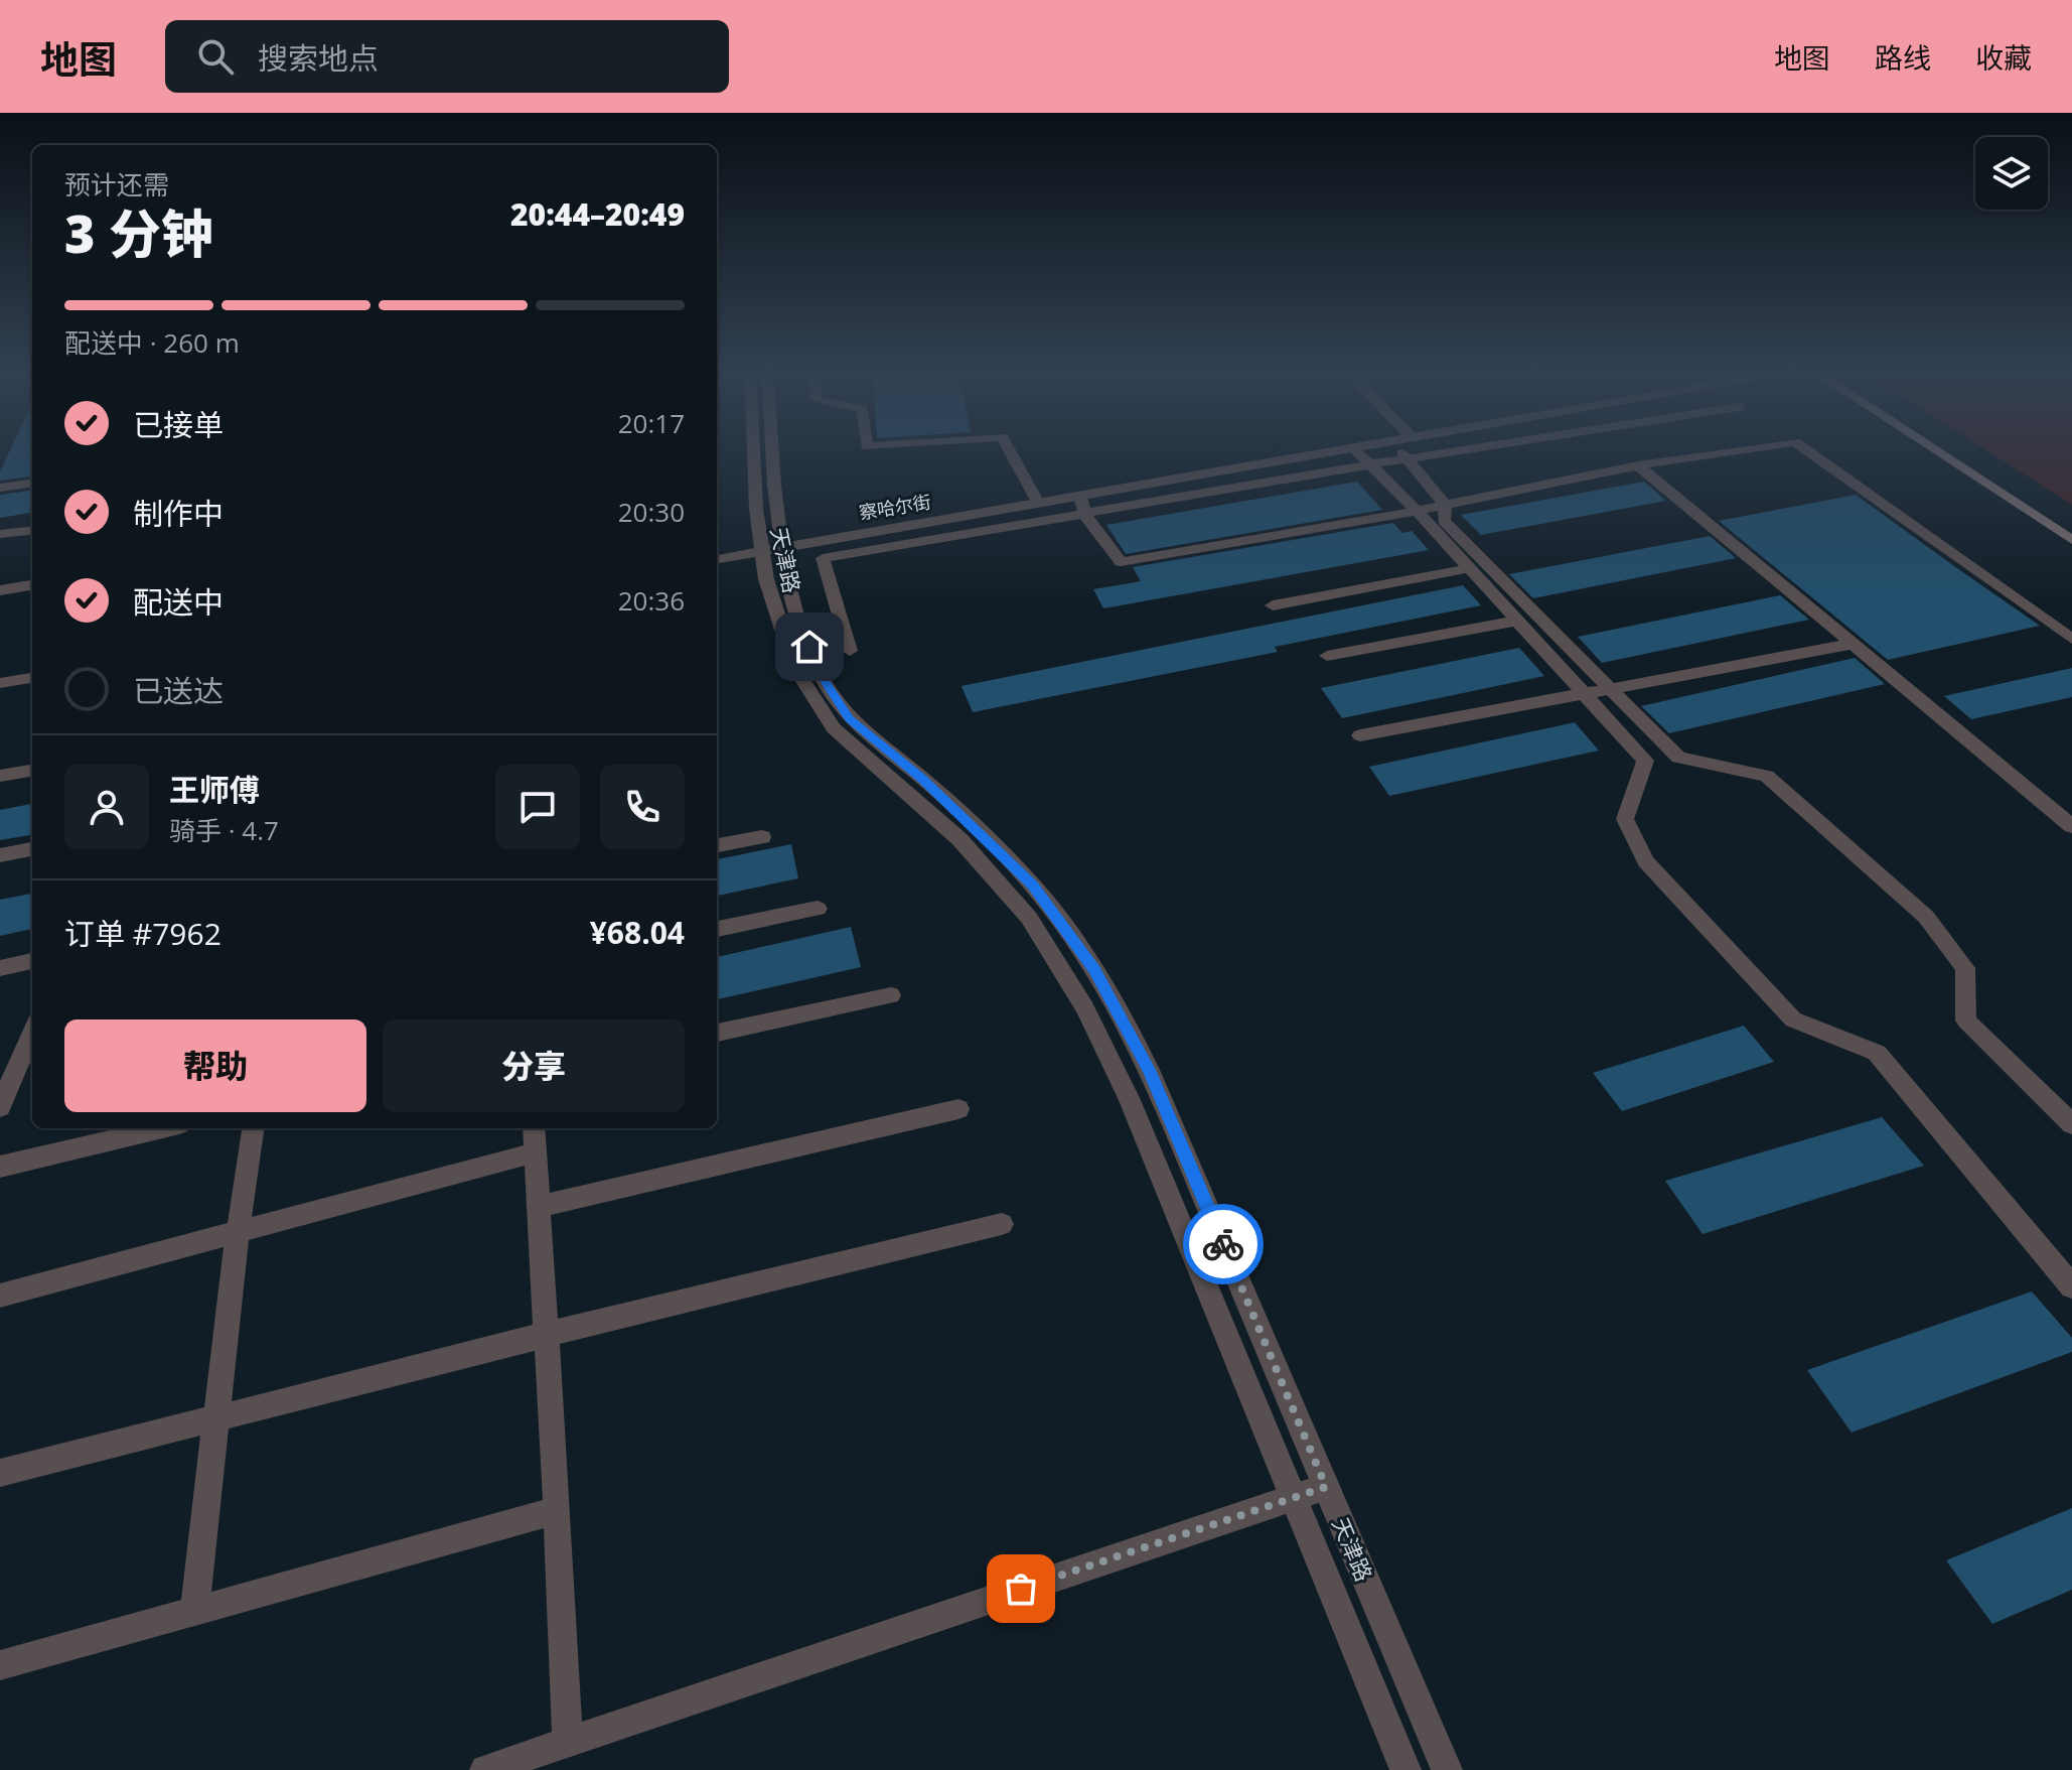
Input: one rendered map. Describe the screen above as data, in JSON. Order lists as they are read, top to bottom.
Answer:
{
  "streets": {
    "street": ["察哈尔街", "天津路"]
  },
  "crossings": [
    ["察哈尔街", "天津路"]
  ],
  "page": {
    "header": "地图",
    "search": "搜索地点",
    "nav": ["地图", "路线", "收藏"],
    "heading": ["3 分钟", "预计还需", "20:44–20:49"],
    "panel": [
      "王师傅",
      "骑手 · 4.7",
      "订单 #7962",
      "¥68.04"
    ],
    "bar": "配送中 · 260 m",
    "list": [
      ["已接单", "20:17"],
      ["制作中", "20:30"],
      ["配送中", "20:36"],
      "已送达"
    ],
    "buttons": ["帮助", "分享"]
  }
}
